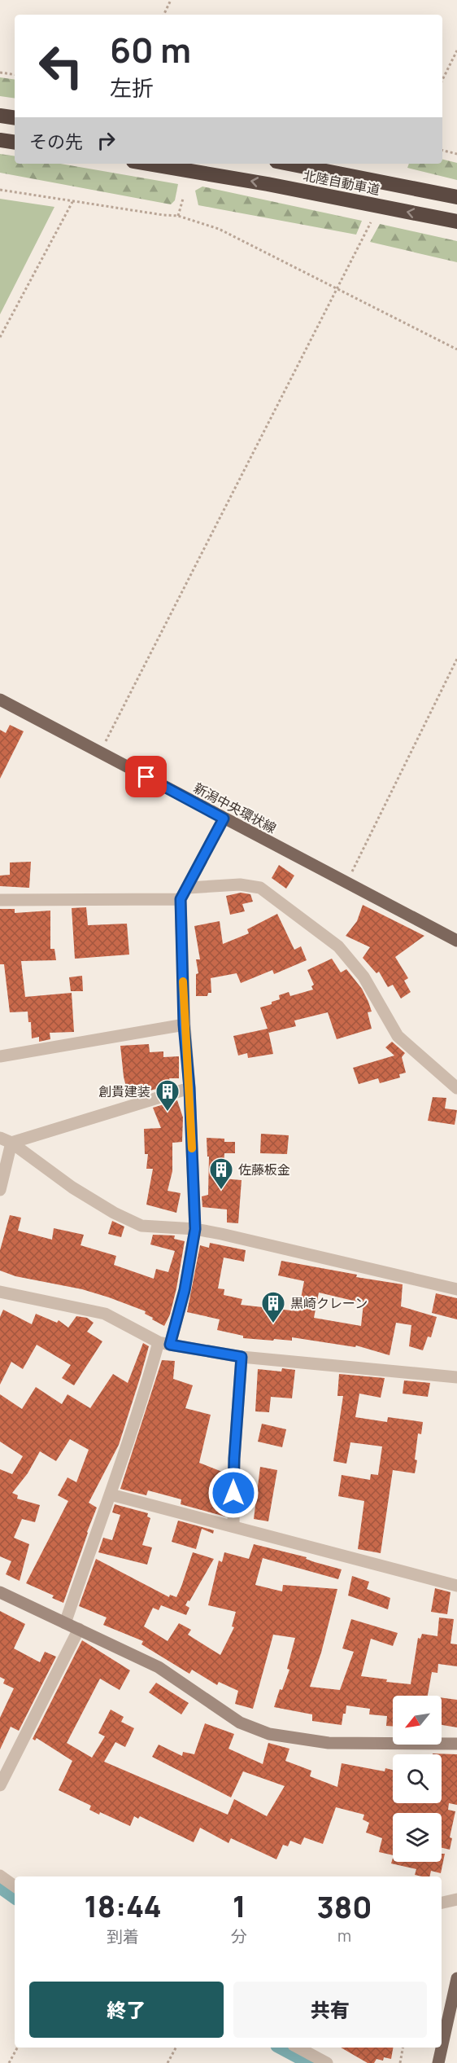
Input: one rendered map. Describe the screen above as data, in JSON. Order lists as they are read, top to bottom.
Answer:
{
  "streets": {
    "highway": ["北陸自動車道"],
    "main road": ["新潟中央環状線"]
  },
  "places": {
    "building": ["創貴建装", "佐藤板金", "黒崎クレーン"]
  },
  "north": "bottom left",
  "page": {
    "turn": ["60 m", "左折"],
    "then": "その先",
    "eta": [
      "18:44",
      "到着",
      "1",
      "分",
      "380",
      "m"
    ],
    "buttons": ["終了", "共有"]
  }
}
